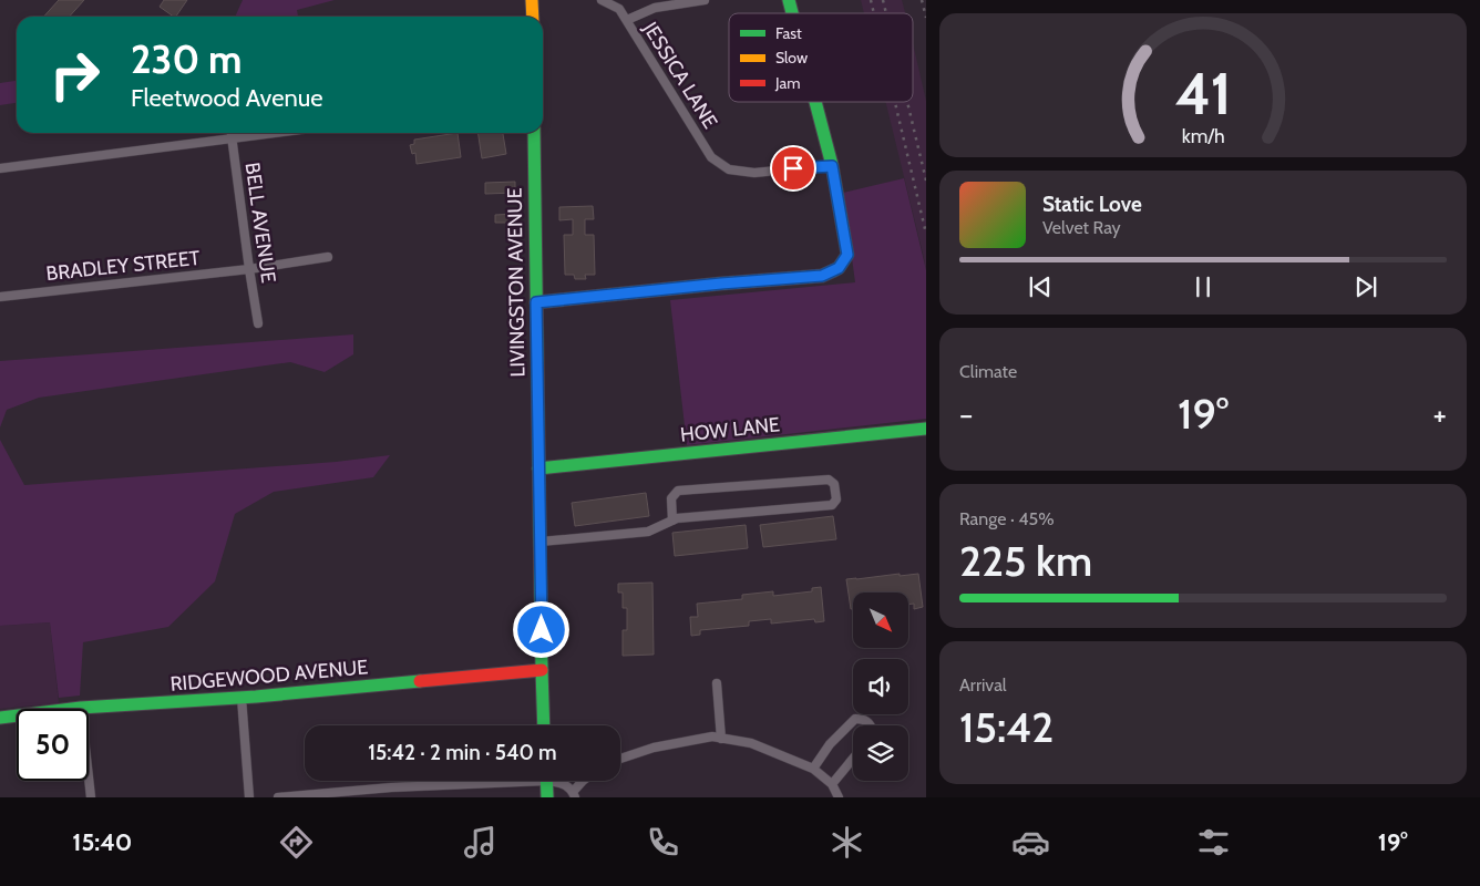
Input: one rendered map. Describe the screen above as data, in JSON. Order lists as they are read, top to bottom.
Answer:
{
  "streets": {
    "street": [
      "JESSICA LANE",
      "BELL AVENUE",
      "BRADLEY STREET",
      "LIVINGSTON AVENUE",
      "HOW LANE",
      "RIDGEWOOD AVENUE"
    ]
  },
  "crossings": [
    ["BELL AVENUE", "BRADLEY STREET"],
    ["LIVINGSTON AVENUE", "HOW LANE"],
    ["LIVINGSTON AVENUE", "RIDGEWOOD AVENUE"]
  ],
  "legend": ["Fast", "Slow", "Jam"],
  "north": "bottom right",
  "page": {
    "turn": ["230 m", "Fleetwood Avenue"],
    "song": ["Static Love", "Velvet Ray"],
    "tile": [
      "Climate",
      ["Range · 45%", "225 km"],
      ["Arrival", "15:42"]
    ],
    "heat": ["−", "19°", "+"],
    "limit": "50",
    "trip": "15:42 · 2 min · 540 m",
    "tabs": ["15:40", "19°"],
    "gauge": ["41", "km/h"]
  }
}
